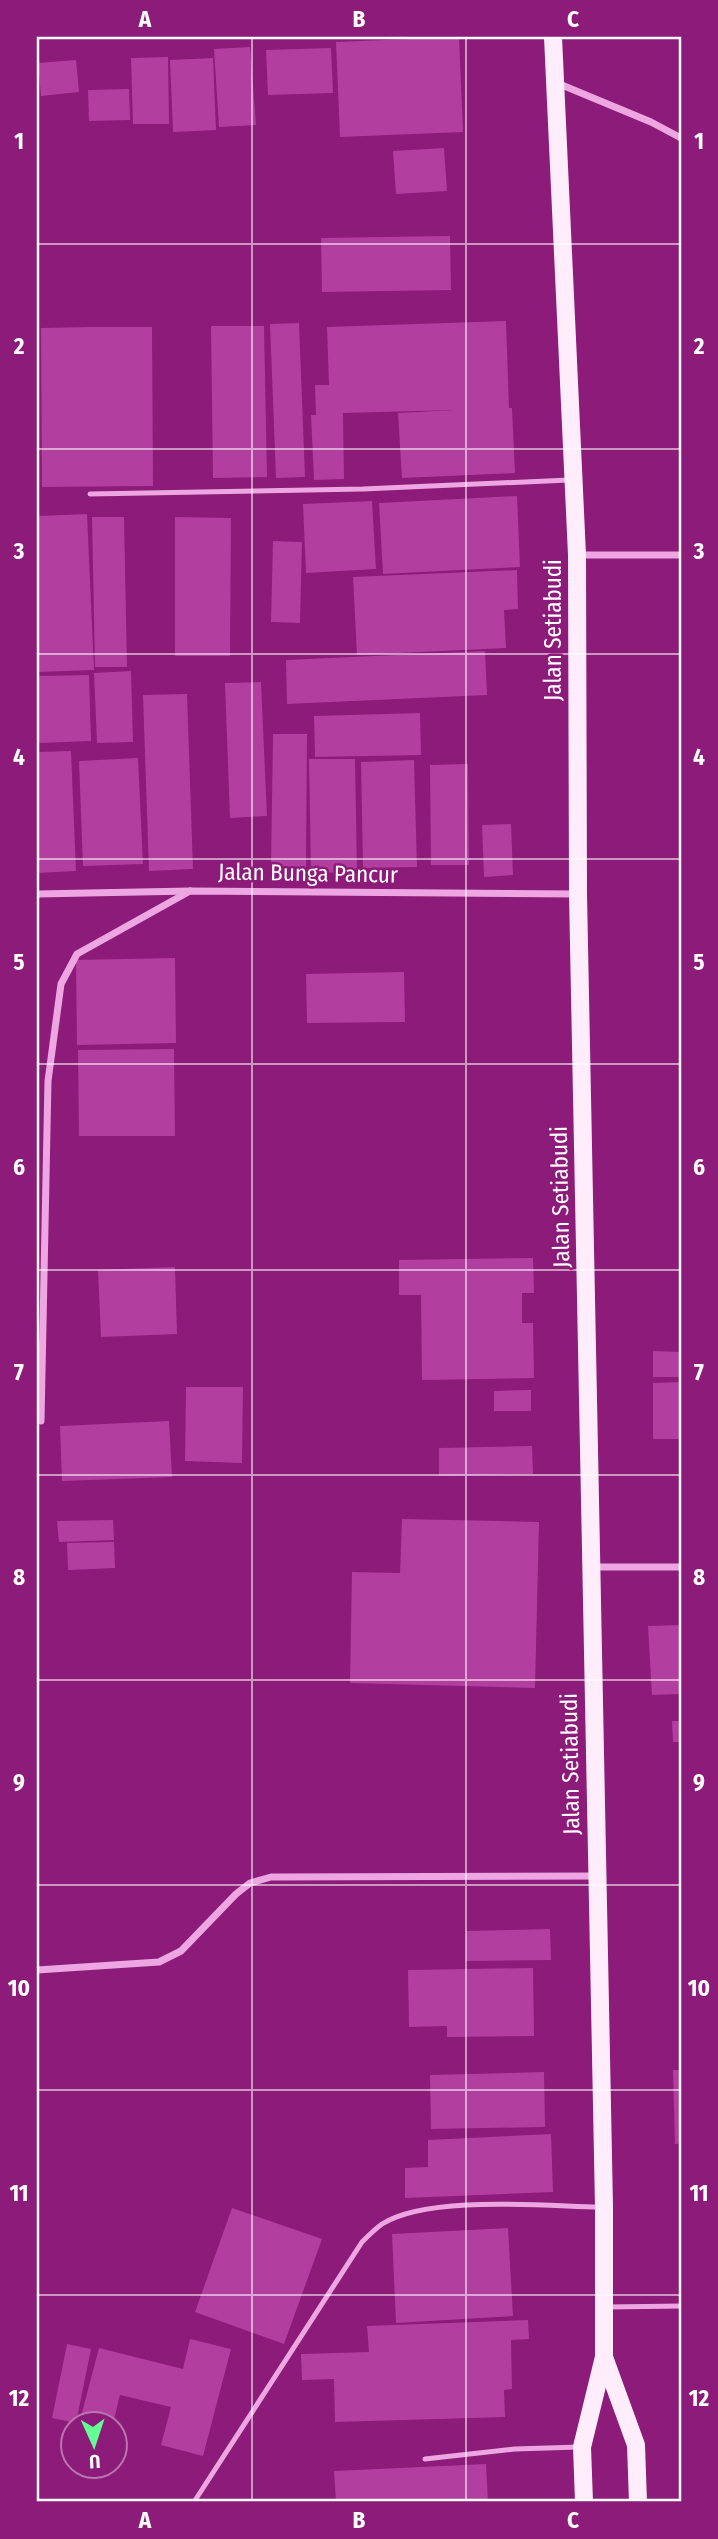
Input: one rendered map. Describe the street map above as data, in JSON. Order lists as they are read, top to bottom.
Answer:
{
  "streets": {
    "main road": ["Jalan Setiabudi"],
    "street": ["Jalan Bunga Pancur"]
  },
  "crossings": [
    ["Jalan Setiabudi", "Jalan Bunga Pancur"]
  ],
  "north": "bottom",
  "grid": {
    "columns": ["A", "B", "C"],
    "rows": [
      "1",
      "2",
      "3",
      "4",
      "5",
      "6",
      "7",
      "8",
      "9",
      "10",
      "11",
      "12"
    ]
  }
}
